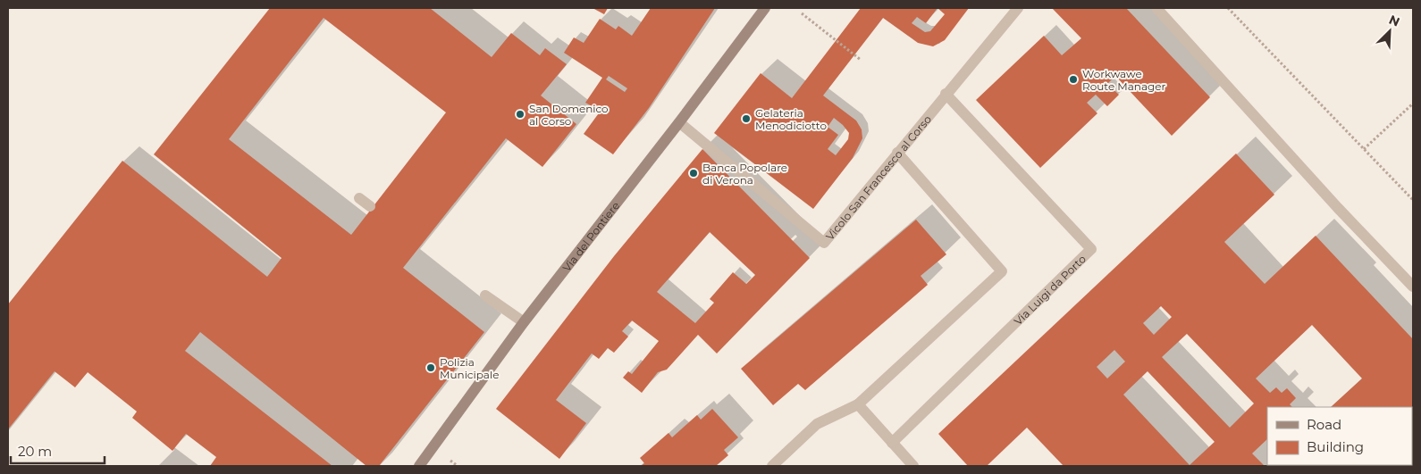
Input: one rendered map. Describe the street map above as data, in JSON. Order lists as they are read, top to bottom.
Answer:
{
  "streets": {
    "street": ["Vicolo San Francesco al Corso", "Via del Pontiere", "Via Luigi da Porto"]
  },
  "crossings": [
    ["Vicolo San Francesco al Corso", "Via del Pontiere"],
    ["Vicolo San Francesco al Corso", "Via Luigi da Porto"]
  ],
  "places": [
    "Workwawe Route Manager",
    "San Domenico al Corso",
    "Gelateria Menodiciotto",
    "Banca Popolare di Verona",
    "Polizia Municipale"
  ],
  "legend": ["Road", "Building"],
  "scale_bar": "20 m",
  "north": "top right"
}
